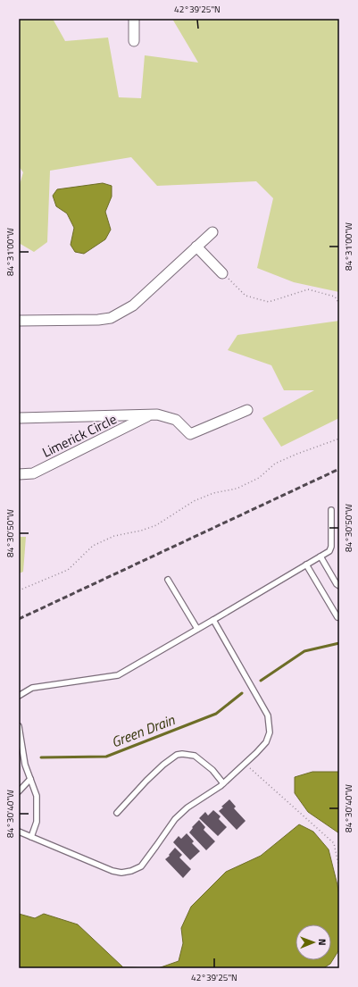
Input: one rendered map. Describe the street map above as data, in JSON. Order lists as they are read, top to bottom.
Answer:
{
  "streets": {
    "street": ["Limerick Circle"]
  },
  "water": ["Green Drain"],
  "north": "right",
  "coordinates": [
    "42°39'25\"N",
    "84°31'00\"W",
    "84°30'50\"W",
    "84°30'40\"W"
  ]
}
